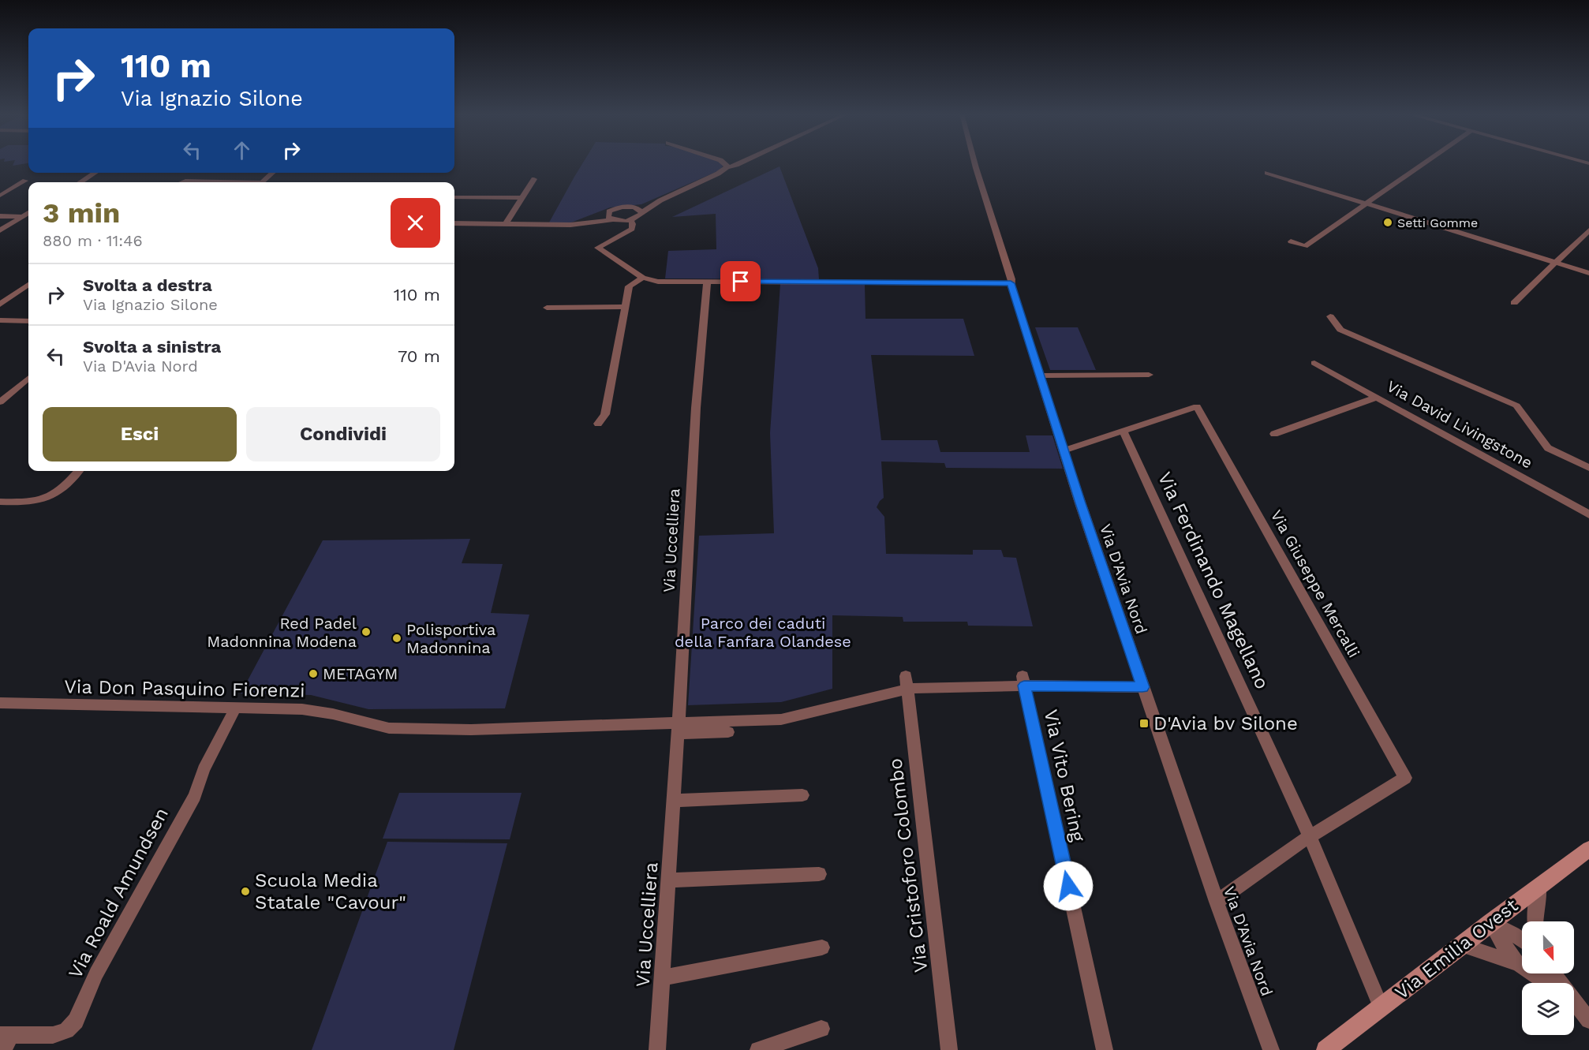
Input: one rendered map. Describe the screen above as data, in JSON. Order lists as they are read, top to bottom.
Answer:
{
  "streets": {
    "main road": ["Via Emilia Ovest"],
    "street": [
      "Via David Livingstone",
      "Via Uccelliera",
      "Via D'Avia Nord",
      "Via Ferdinando Magellano",
      "Via Giuseppe Mercalli",
      "Via Don Pasquino Fiorenzi",
      "Via Vito Bering",
      "Via Cristoforo Colombo",
      "Via Roald Amundsen"
    ]
  },
  "crossings": [
    ["Via Uccelliera", "Via Don Pasquino Fiorenzi"],
    ["Via Ferdinando Magellano", "Via Giuseppe Mercalli"],
    ["Via Ferdinando Magellano", "Via Emilia Ovest"],
    ["Via Don Pasquino Fiorenzi", "Via Roald Amundsen"]
  ],
  "parks": ["Parco dei caduti della Fanfara Olandese"],
  "places": {
    "other": [
      "Setti Gomme",
      "Red Padel Madonnina Modena",
      "Polisportiva Madonnina",
      "METAGYM",
      "Scuola Media Statale \"Cavour\""
    ],
    "transit": ["D'Avia bv Silone"]
  },
  "north": "bottom",
  "page": {
    "turn": ["110 m", "Via Ignazio Silone"],
    "heading": ["3 min", "880 m · 11:46"],
    "list": [
      {
        "name": "Svolta a destra",
        "note": "Via Ignazio Silone",
        "value": "110 m"
      },
      {
        "name": "Svolta a sinistra",
        "note": "Via D'Avia Nord",
        "value": "70 m"
      }
    ],
    "buttons": ["Esci", "Condividi"]
  }
}
